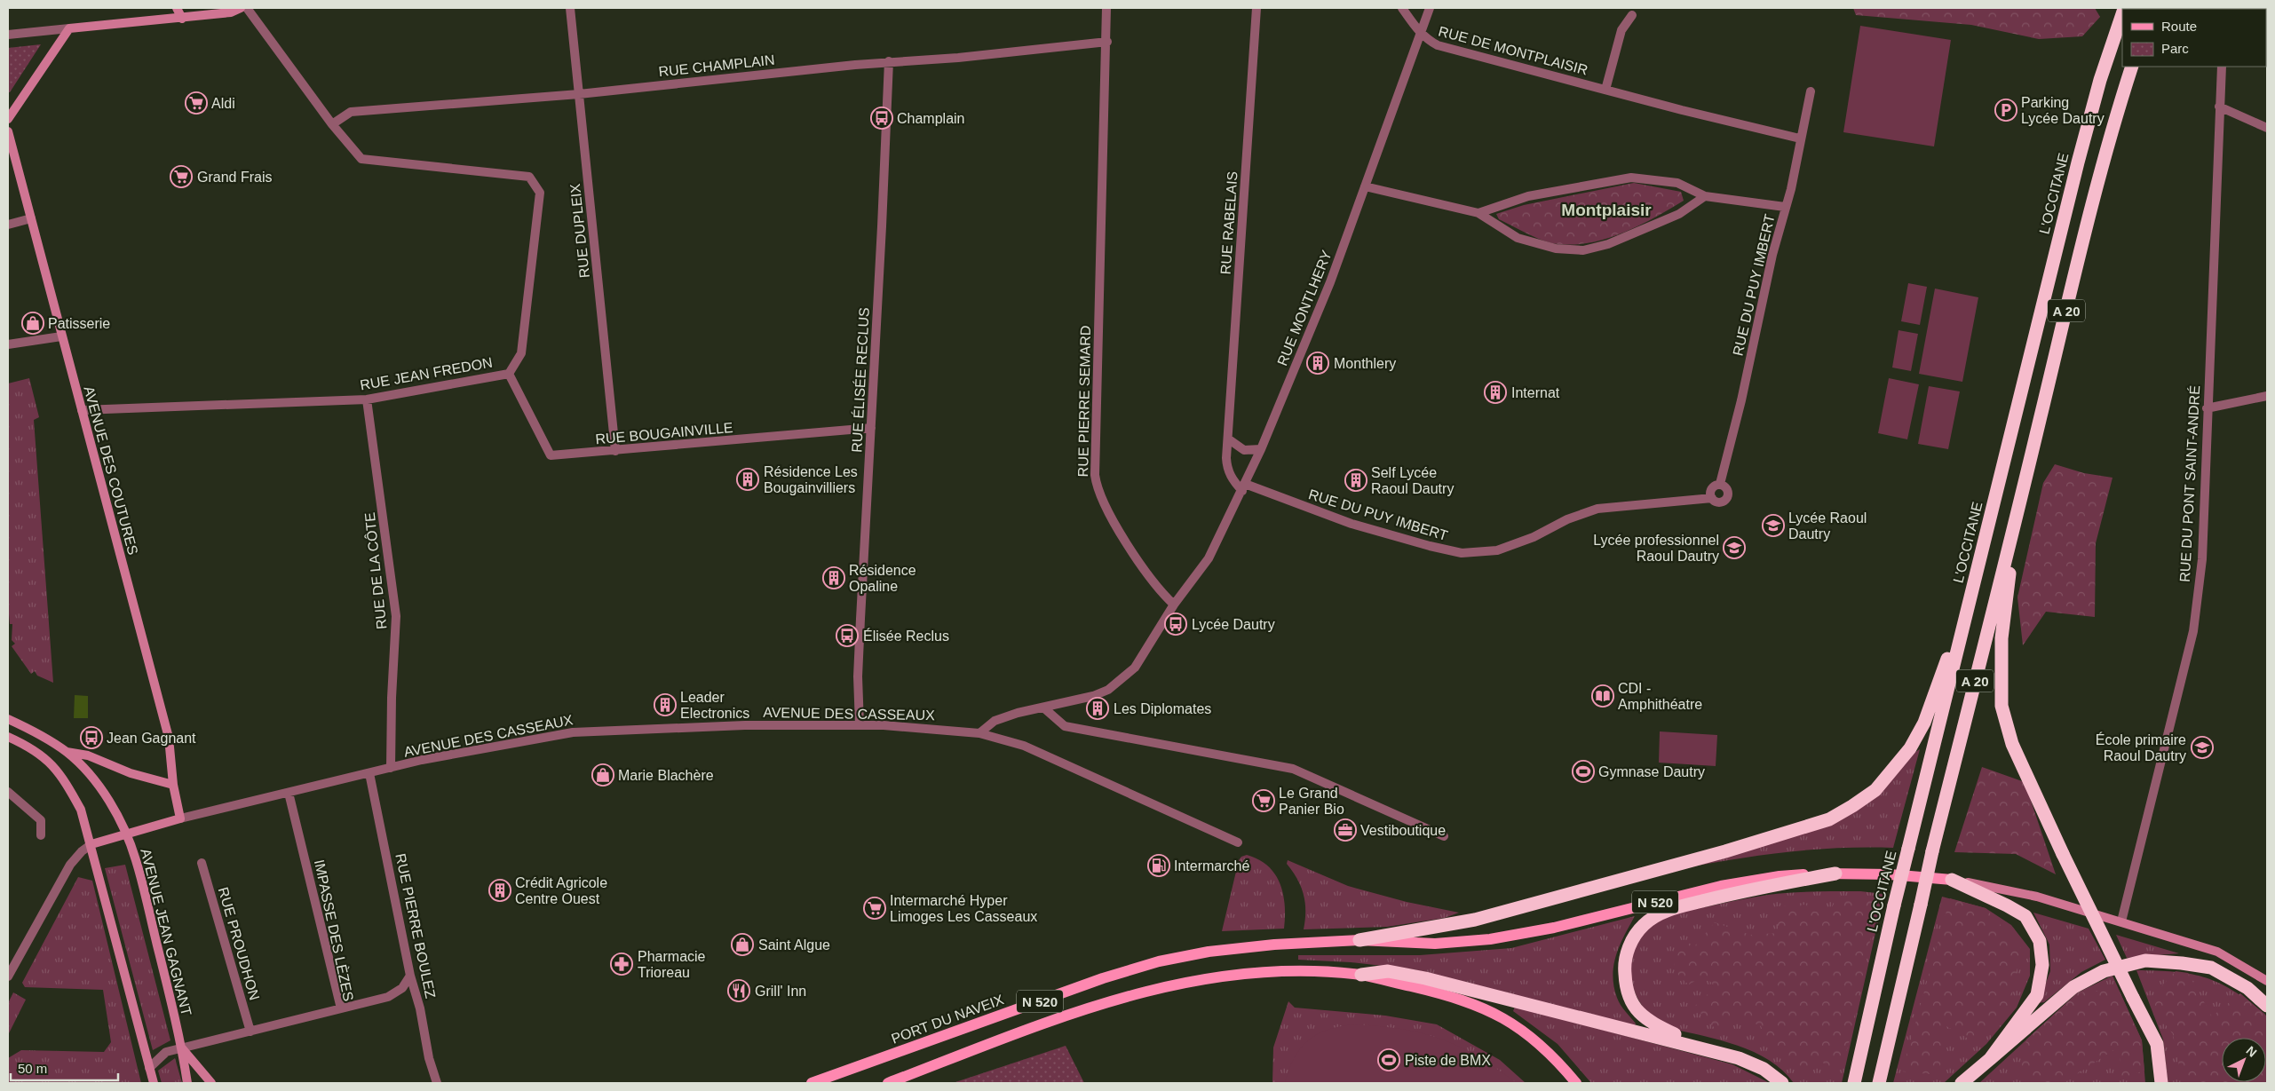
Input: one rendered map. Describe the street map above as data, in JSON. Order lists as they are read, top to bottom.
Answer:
{
  "streets": {
    "highway": ["L'OCCITANE", "A 20"],
    "main road": ["N 520", "PORT DU NAVEIX"],
    "street": [
      "RUE DE MONTPLAISIR",
      "RUE CHAMPLAIN",
      "RUE RABELAIS",
      "RUE DUPLEIX",
      "RUE DU PUY IMBERT",
      "RUE MONTLHERY",
      "RUE JEAN FREDON",
      "RUE ÉLISÉE RECLUS",
      "RUE PIERRE SEMARD",
      "RUE BOUGAINVILLE",
      "AVENUE DES COUTURES",
      "RUE DU PONT SAINT-ANDRÉ",
      "RUE DE LA CÔTE",
      "AVENUE DES CASSEAUX",
      "RUE PIERRE BOULEZ",
      "IMPASSE DES LÈZES",
      "AVENUE JEAN GAGNANT",
      "RUE PROUDHON"
    ]
  },
  "crossings": [
    ["RUE DE MONTPLAISIR", "RUE DU PUY IMBERT"],
    ["RUE DE MONTPLAISIR", "RUE MONTLHERY"],
    ["RUE CHAMPLAIN", "RUE DUPLEIX"],
    ["RUE CHAMPLAIN", "RUE JEAN FREDON"],
    ["RUE CHAMPLAIN", "RUE ÉLISÉE RECLUS"],
    ["RUE CHAMPLAIN", "RUE PIERRE SEMARD"],
    ["RUE RABELAIS", "RUE DU PUY IMBERT"],
    ["RUE RABELAIS", "RUE MONTLHERY"],
    ["RUE DUPLEIX", "RUE BOUGAINVILLE"],
    ["RUE DU PUY IMBERT", "RUE MONTLHERY"],
    ["RUE MONTLHERY", "RUE PIERRE SEMARD"],
    ["RUE JEAN FREDON", "RUE BOUGAINVILLE"],
    ["RUE JEAN FREDON", "AVENUE DES COUTURES"],
    ["RUE JEAN FREDON", "RUE DE LA CÔTE"],
    ["RUE ÉLISÉE RECLUS", "RUE BOUGAINVILLE"],
    ["RUE ÉLISÉE RECLUS", "AVENUE DES CASSEAUX"],
    ["AVENUE DES COUTURES", "AVENUE DES CASSEAUX"],
    ["RUE DE LA CÔTE", "AVENUE DES CASSEAUX"],
    ["AVENUE DES CASSEAUX", "RUE PIERRE BOULEZ"],
    ["AVENUE DES CASSEAUX", "IMPASSE DES LÈZES"],
    ["N 520", "PORT DU NAVEIX"],
    ["IMPASSE DES LÈZES", "AVENUE JEAN GAGNANT"],
    ["IMPASSE DES LÈZES", "RUE PROUDHON"]
  ],
  "districts": ["Montplaisir"],
  "places": {
    "supermarket": [
      "Aldi",
      "Grand Frais",
      "Le Grand Panier Bio",
      "Intermarché Hyper Limoges Les Casseaux"
    ],
    "parking": ["Parking Lycée Dautry"],
    "bus stop": [
      "Champlain",
      "Lycée Dautry",
      "Élisée Reclus",
      "Jean Gagnant"
    ],
    "shop": ["Patisserie", "Marie Blachère", "Saint Algue"],
    "building": [
      "Monthlery",
      "Internat",
      "Résidence Les Bougainvilliers",
      "Self Lycée Raoul Dautry",
      "Résidence Opaline",
      "Leader Electronics",
      "Les Diplomates",
      "Crédit Agricole Centre Ouest"
    ],
    "school or university": ["Lycée Raoul Dautry", "Lycée professionnel Raoul Dautry", "École primaire Raoul Dautry"],
    "library": ["CDI - Amphithéatre"],
    "sports": ["Gymnase Dautry", "Piste de BMX"],
    "office": ["Vestiboutique"],
    "fuel station": ["Intermarché"],
    "pharmacy": ["Pharmacie Trioreau"],
    "restaurant": ["Grill' Inn"]
  },
  "legend": ["Route", "Parc"],
  "scale_bar": "50 m",
  "north": "top right"
}
